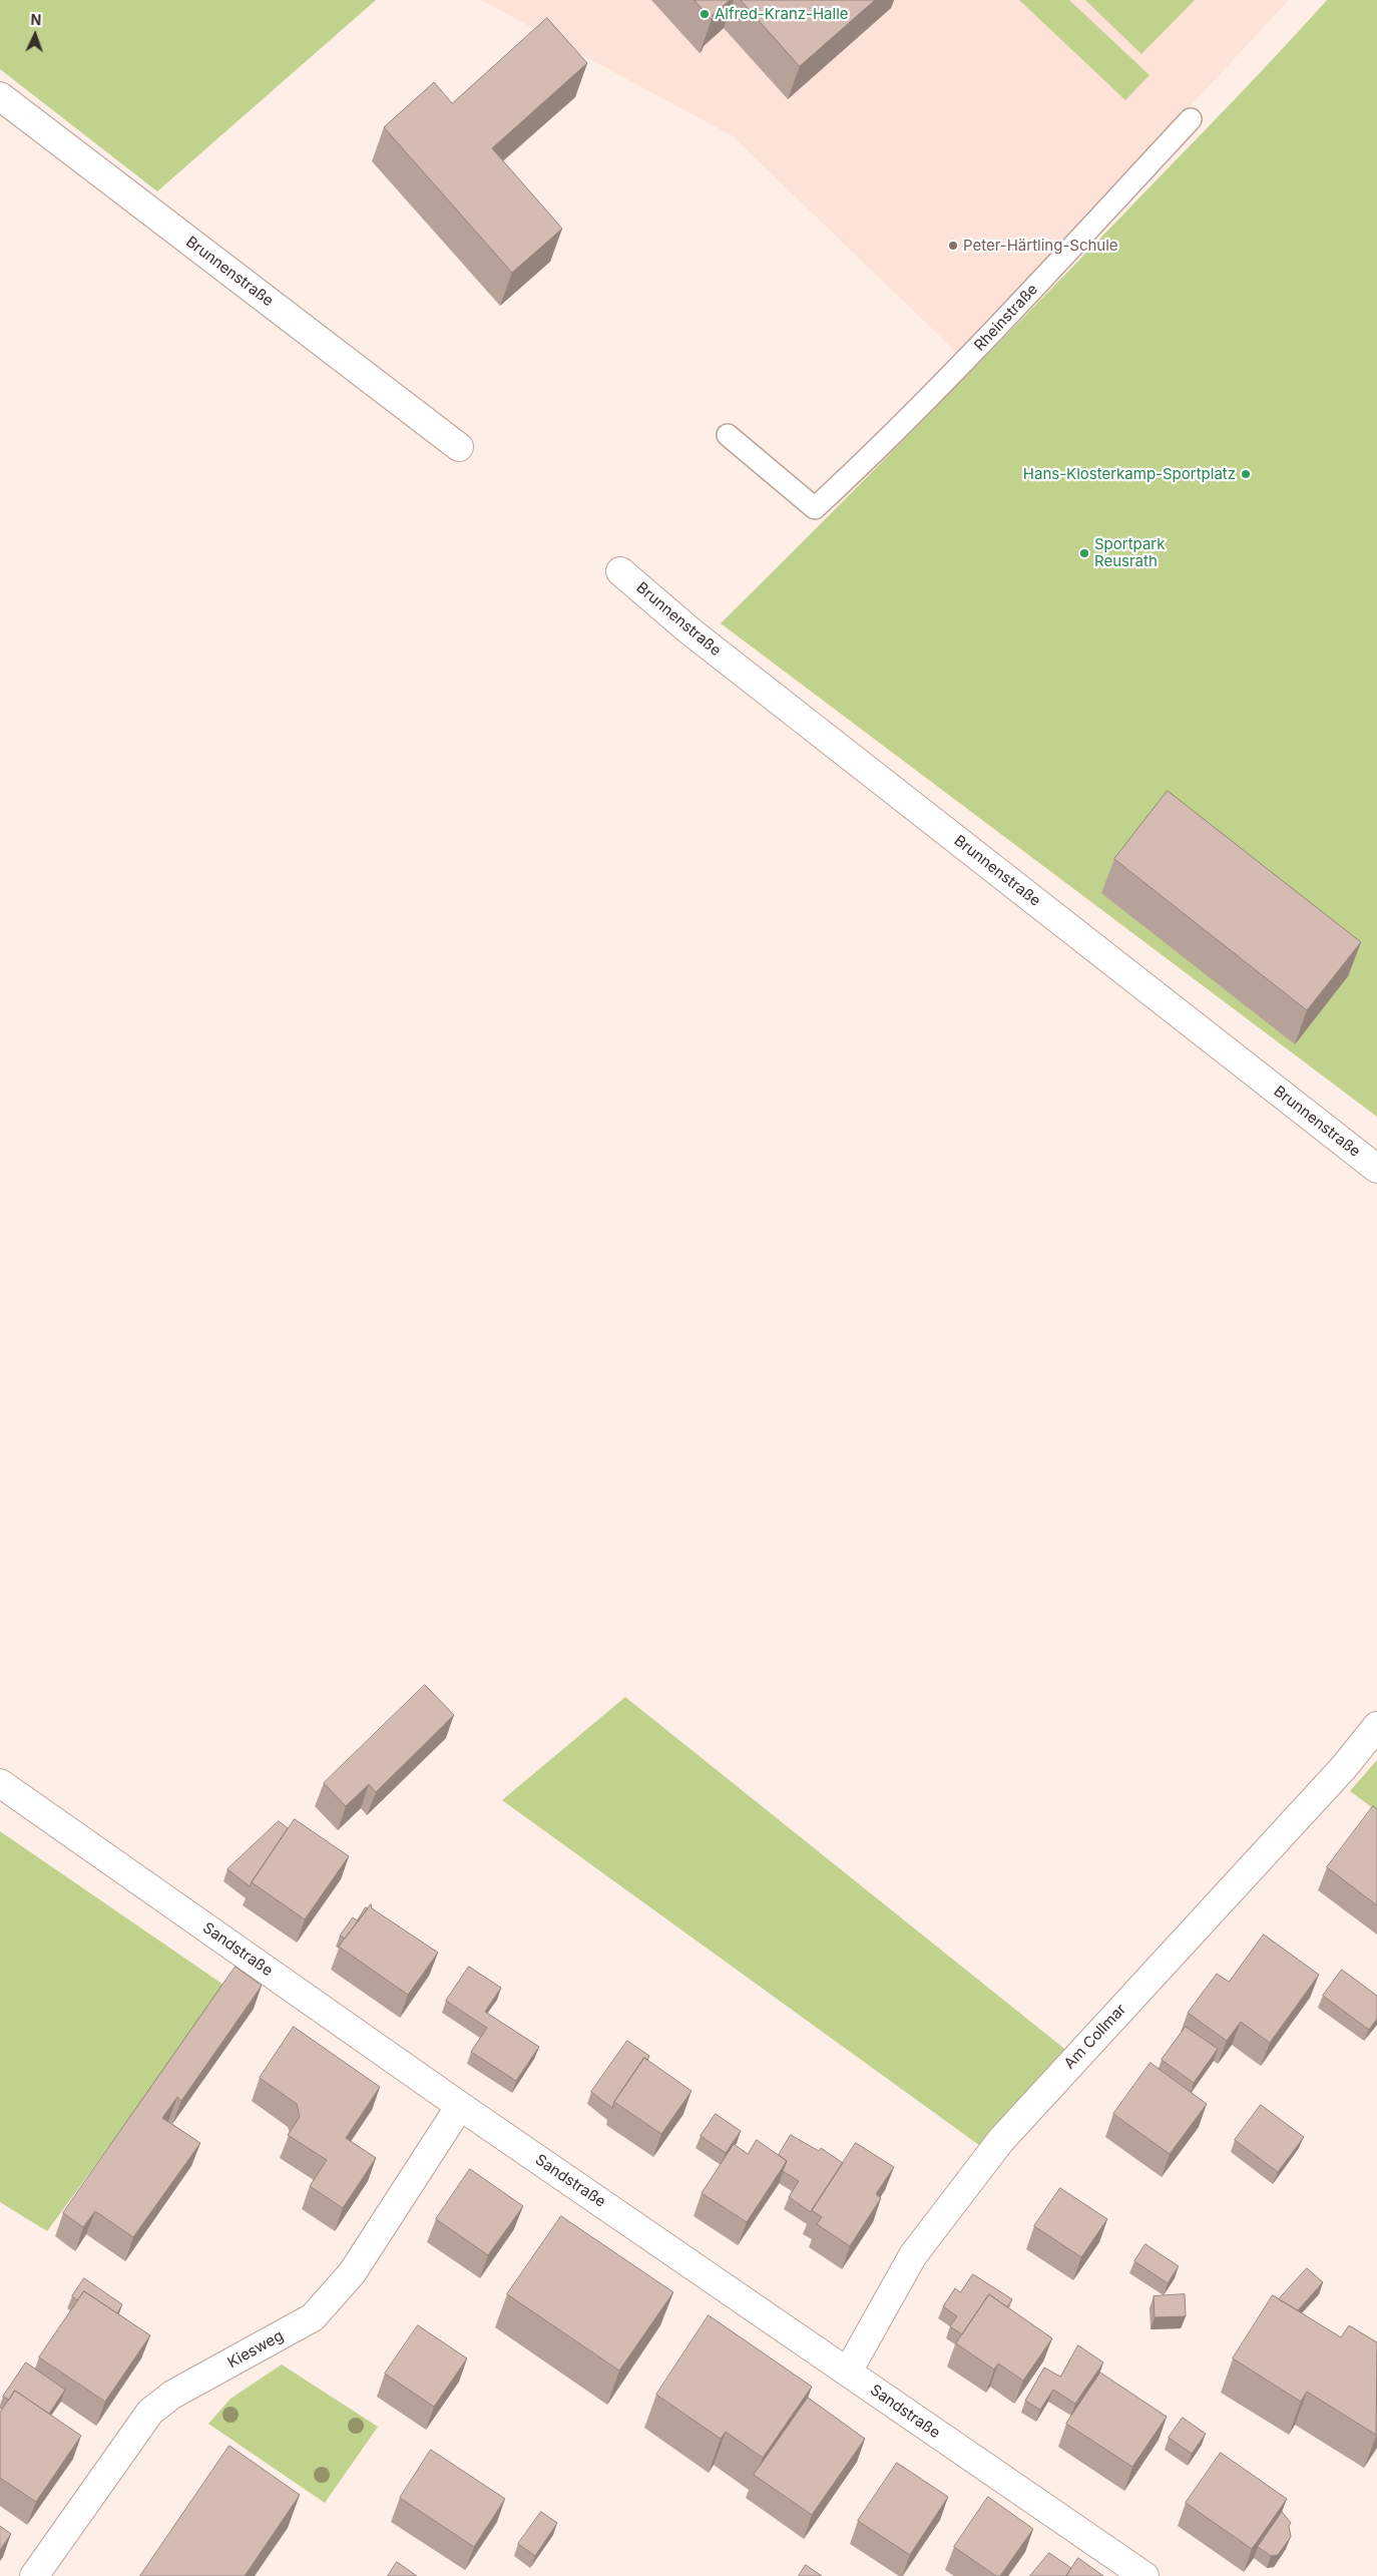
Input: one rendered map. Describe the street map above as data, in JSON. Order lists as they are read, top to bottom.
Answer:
{
  "streets": {
    "street": [
      "Brunnenstraße",
      "Sandstraße",
      "Am Collmar",
      "Kiesweg"
    ],
    "lane": ["Rheinstraße"]
  },
  "crossings": [
    ["Sandstraße", "Am Collmar"],
    ["Sandstraße", "Kiesweg"]
  ],
  "places": [
    "Alfred-Kranz-Halle",
    "Peter-Härtling-Schule",
    "Hans-Klosterkamp-Sportplatz",
    "Sportpark Reusrath"
  ],
  "north": "top"
}
